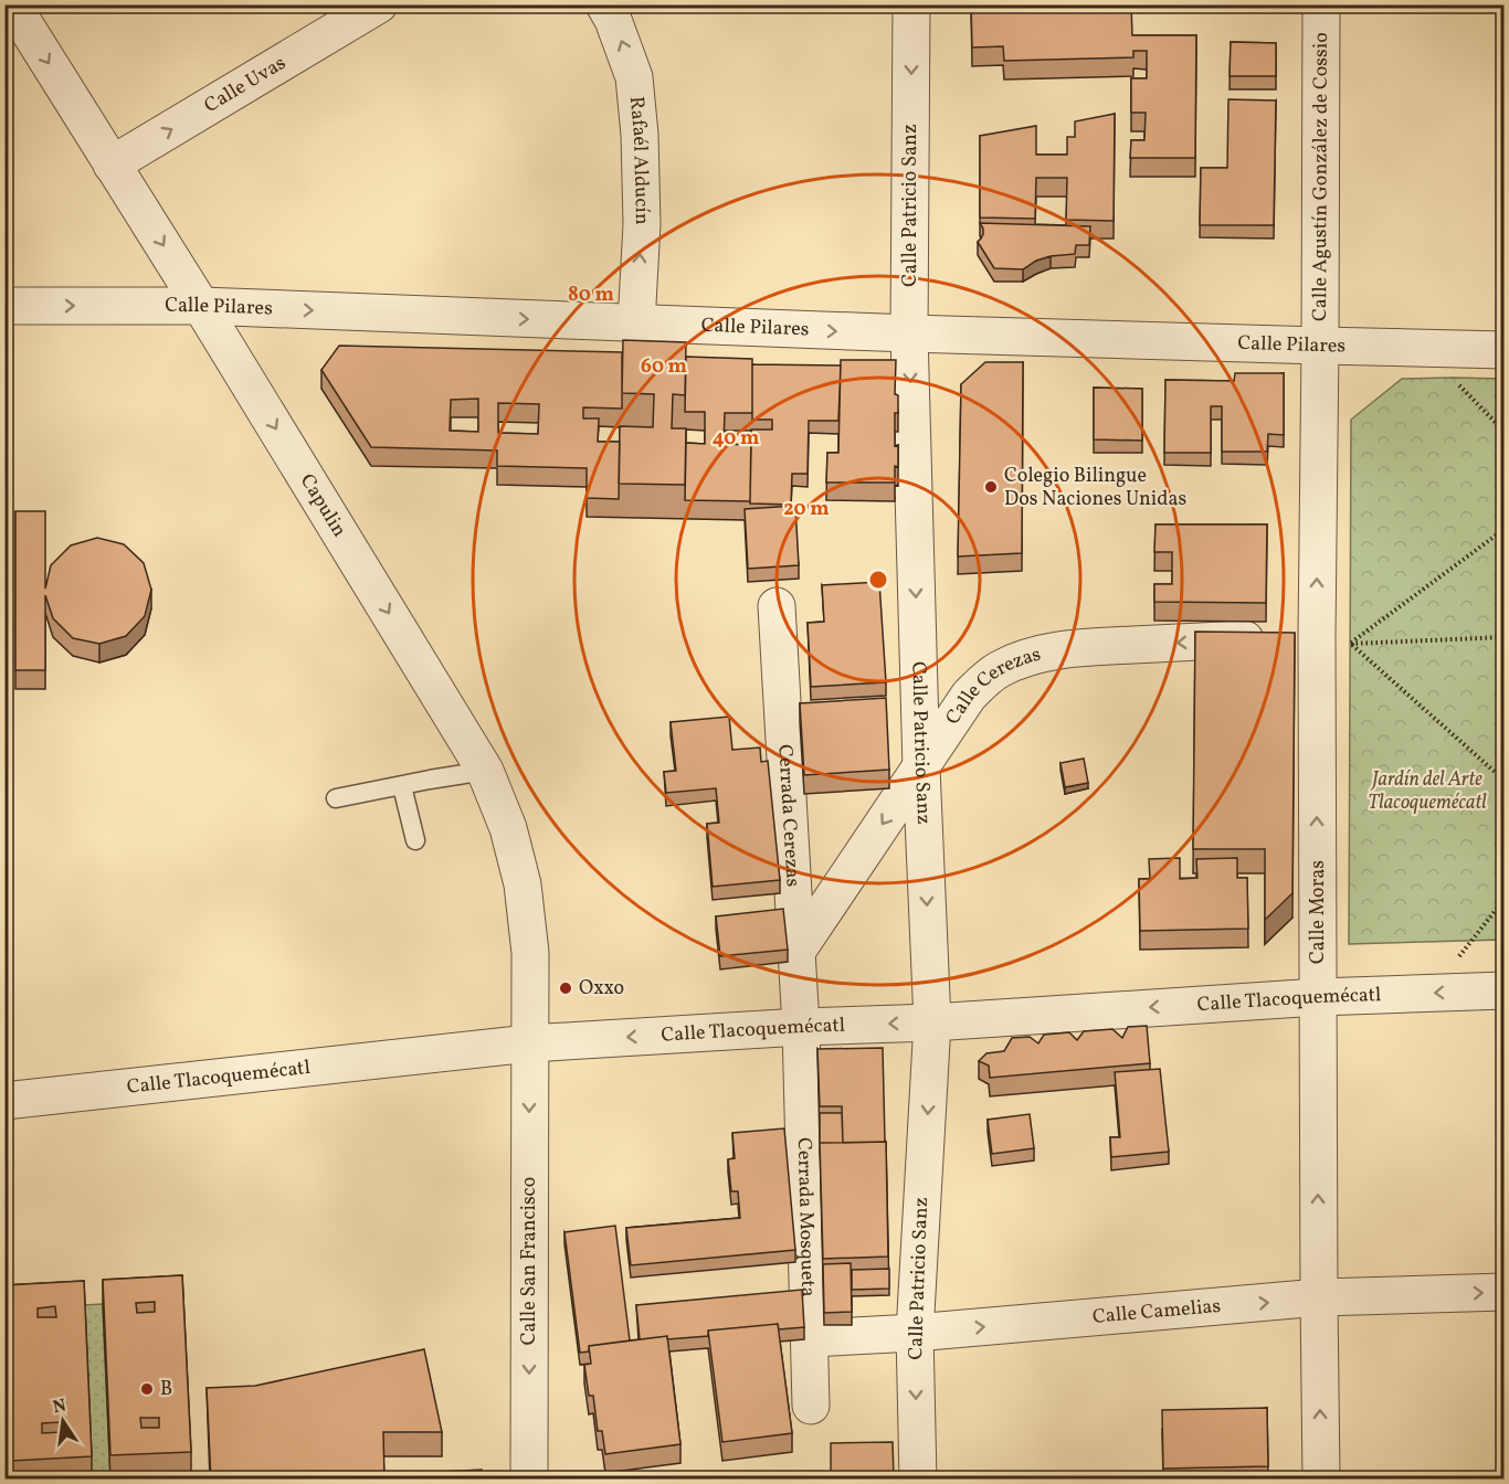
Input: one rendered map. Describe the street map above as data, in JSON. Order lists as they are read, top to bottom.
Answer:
{
  "streets": {
    "street": [
      "Calle Uvas",
      "Rafaél Alducín",
      "Calle Agustín González de Cossio",
      "Calle Patricio Sanz",
      "Calle Pilares",
      "Capulin",
      "Calle Cerezas",
      "Cerrada Cerezas",
      "Calle Moras",
      "Calle Tlacoquemécatl",
      "Cerrada Mosqueta",
      "Calle San Francisco",
      "Calle Camelias"
    ]
  },
  "crossings": [
    ["Calle Uvas", "Capulin"],
    ["Rafaél Alducín", "Calle Pilares"],
    ["Calle Agustín González de Cossio", "Calle Pilares"],
    ["Calle Agustín González de Cossio", "Calle Moras"],
    ["Calle Patricio Sanz", "Calle Pilares"],
    ["Calle Patricio Sanz", "Calle Cerezas"],
    ["Calle Patricio Sanz", "Calle Tlacoquemécatl"],
    ["Calle Patricio Sanz", "Calle Camelias"],
    ["Calle Pilares", "Capulin"],
    ["Calle Pilares", "Calle Moras"],
    ["Capulin", "Calle Tlacoquemécatl"],
    ["Capulin", "Calle San Francisco"],
    ["Calle Cerezas", "Cerrada Cerezas"],
    ["Calle Cerezas", "Calle Moras"],
    ["Cerrada Cerezas", "Calle Tlacoquemécatl"],
    ["Cerrada Cerezas", "Cerrada Mosqueta"],
    ["Calle Moras", "Calle Tlacoquemécatl"],
    ["Calle Moras", "Calle Camelias"],
    ["Calle Tlacoquemécatl", "Cerrada Mosqueta"],
    ["Calle Tlacoquemécatl", "Calle San Francisco"],
    ["Cerrada Mosqueta", "Calle Camelias"]
  ],
  "one_way": [
    "Calle Uvas",
    "Rafaél Alducín",
    "Calle Patricio Sanz",
    "Calle Pilares",
    "Capulin",
    "Calle Cerezas",
    "Calle Moras",
    "Calle Tlacoquemécatl",
    "Calle San Francisco",
    "Calle Camelias"
  ],
  "parks": ["Jardín del Arte Tlacoquemécatl"],
  "places": ["Colegio Bilingue Dos Naciones Unidas", "Oxxo", "B"],
  "north": "top",
  "rings": [
    "80 m",
    "60 m",
    "40 m",
    "20 m"
  ]
}
